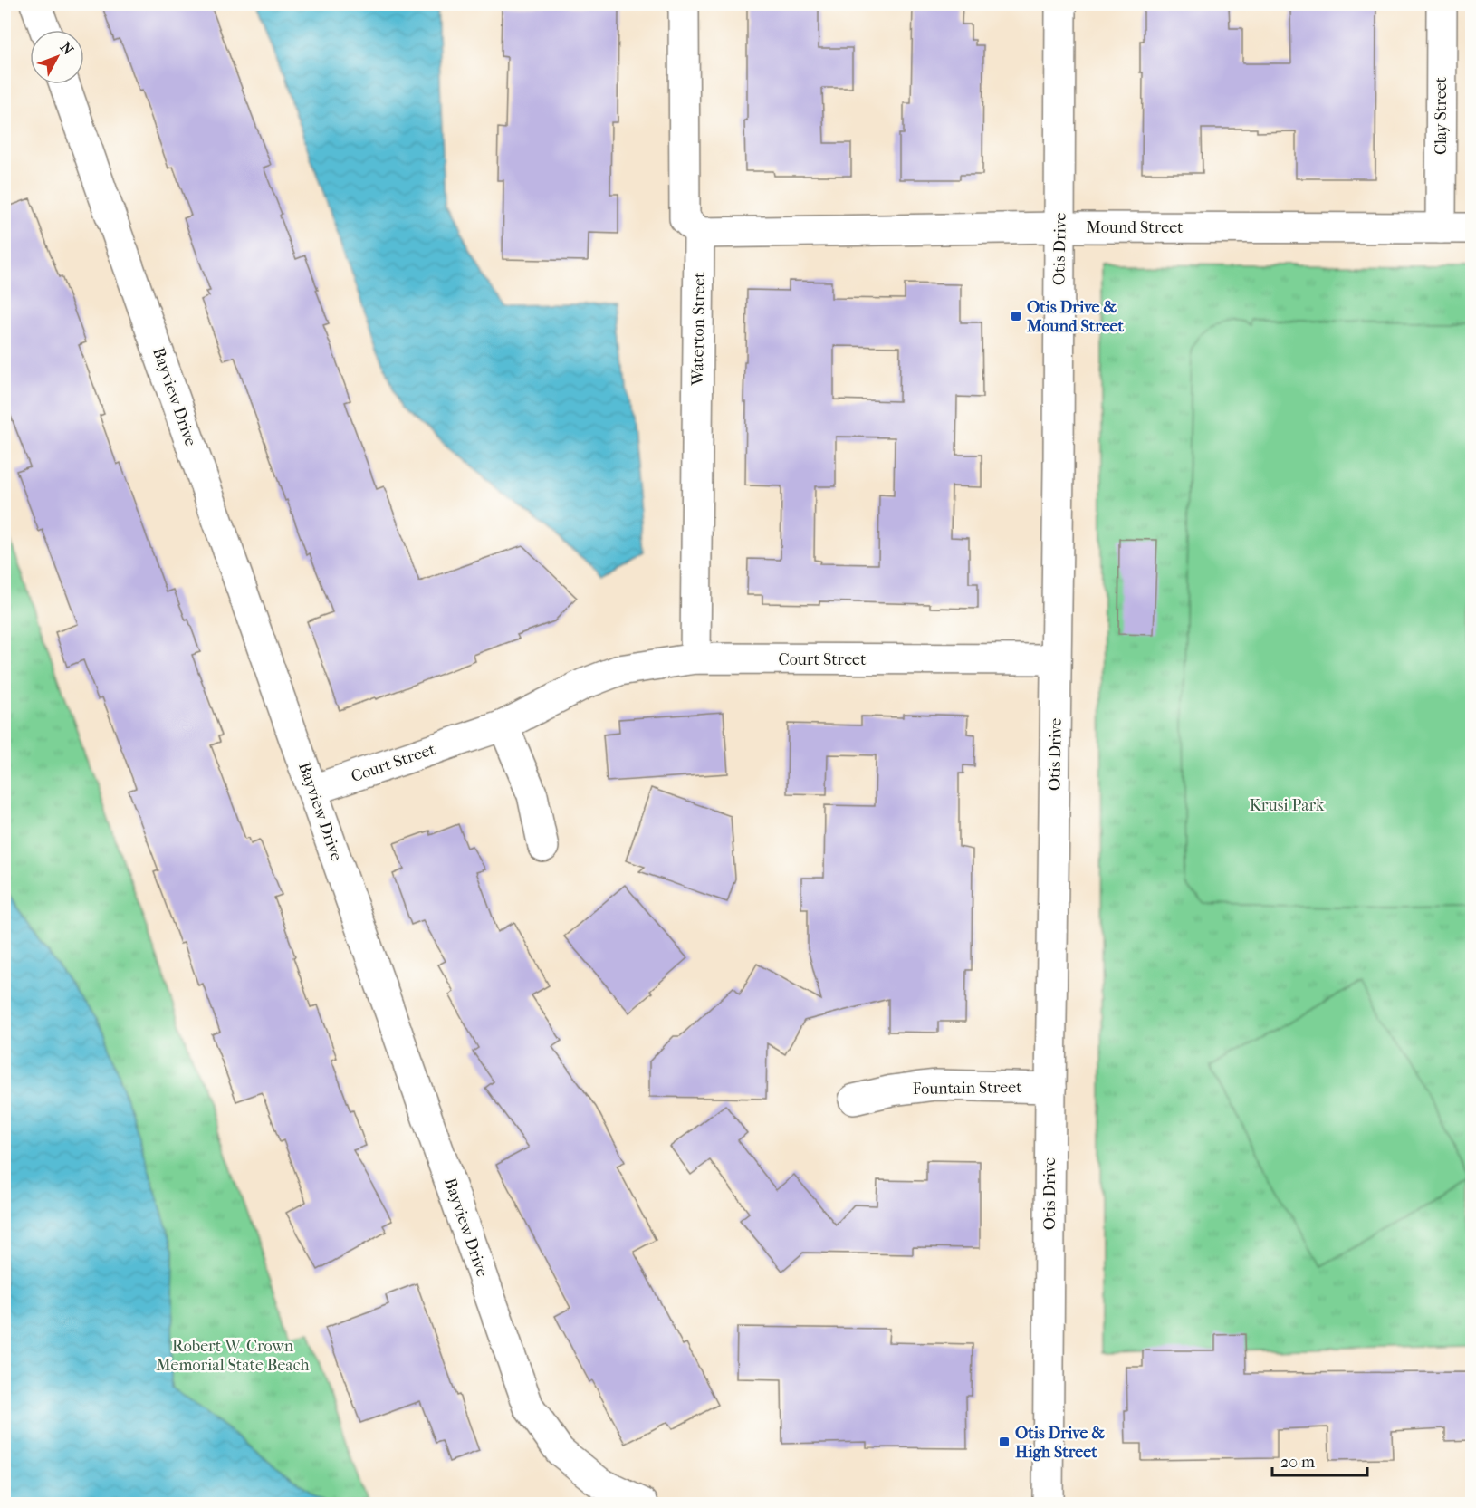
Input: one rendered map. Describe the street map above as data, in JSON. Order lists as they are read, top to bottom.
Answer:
{
  "streets": {
    "street": [
      "Clay Street",
      "Mound Street",
      "Otis Drive",
      "Waterton Street",
      "Bayview Drive",
      "Court Street",
      "Fountain Street"
    ]
  },
  "crossings": [
    ["Clay Street", "Mound Street"],
    ["Mound Street", "Otis Drive"],
    ["Mound Street", "Waterton Street"],
    ["Otis Drive", "Court Street"],
    ["Otis Drive", "Fountain Street"],
    ["Waterton Street", "Court Street"],
    ["Bayview Drive", "Court Street"]
  ],
  "parks": ["Krusi Park", "Robert W. Crown Memorial State Beach"],
  "places": {
    "transit": ["Otis Drive & Mound Street", "Otis Drive & High Street"]
  },
  "scale_bar": "20 m",
  "north": "top right"
}
